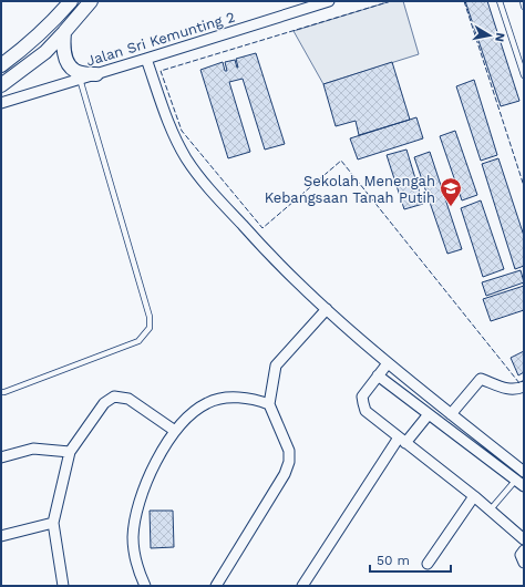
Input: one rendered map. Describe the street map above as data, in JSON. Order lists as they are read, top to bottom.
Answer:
{
  "streets": {
    "street": ["Jalan Sri Kemunting 2"]
  },
  "places": {
    "school or university": ["Sekolah Menengah Kebangsaan Tanah Putih"]
  },
  "scale_bar": "50 m",
  "north": "right"
}
